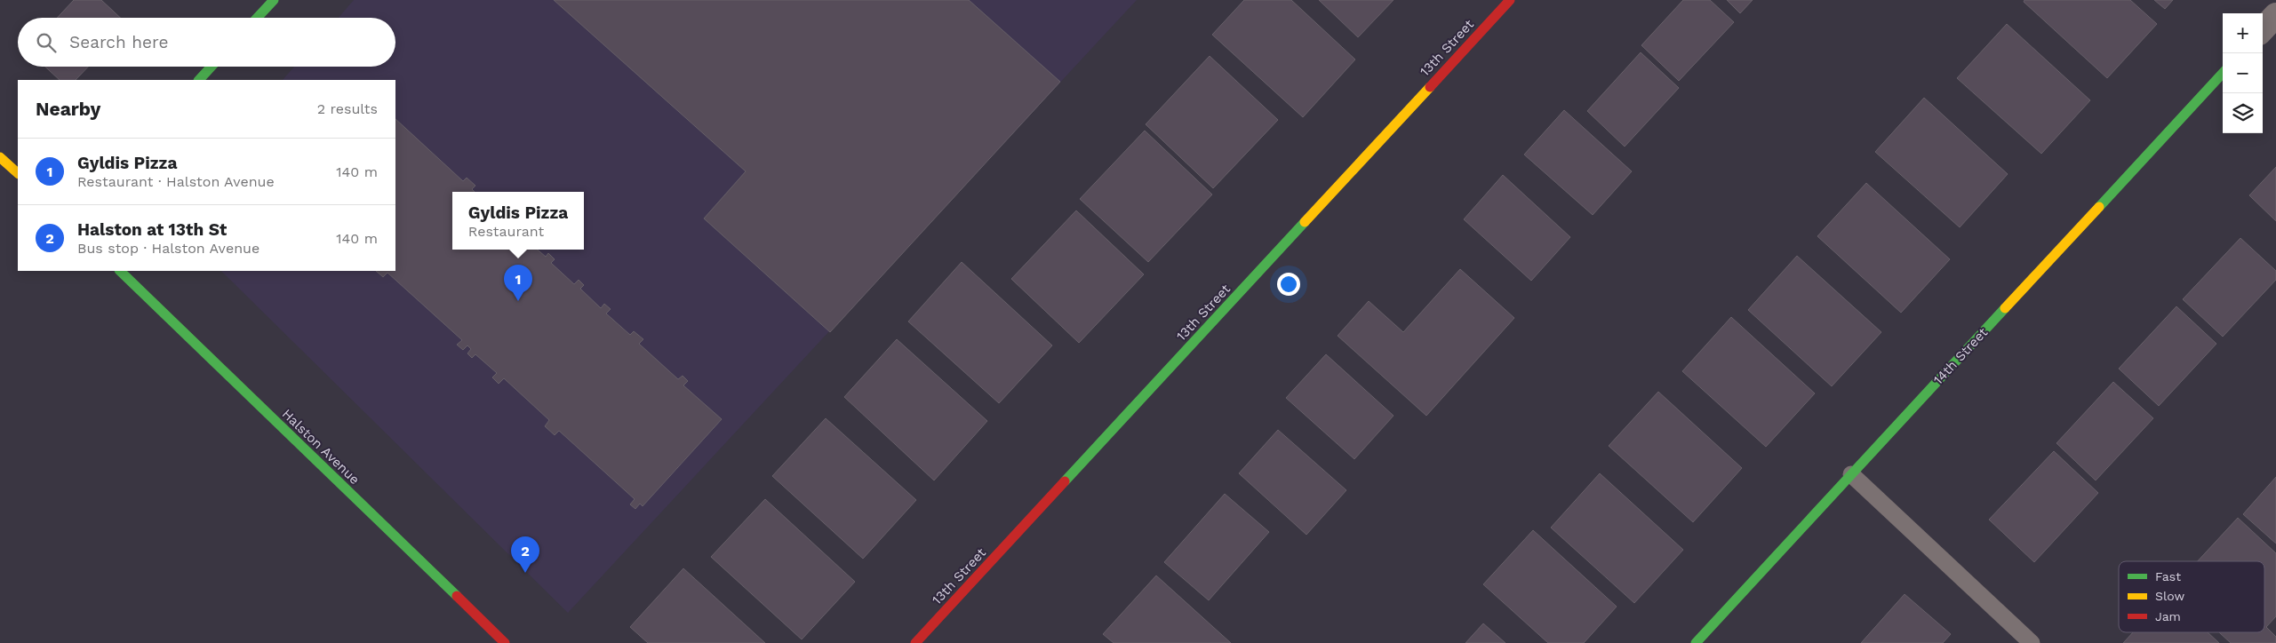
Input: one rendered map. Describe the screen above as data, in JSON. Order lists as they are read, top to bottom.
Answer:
{
  "streets": {
    "street": ["13th Street", "14th Street", "Halston Avenue"]
  },
  "legend": ["Fast", "Slow", "Jam"],
  "page": {
    "map_buttons": ["+", "−"],
    "search": "Search here",
    "heading": ["Nearby", "2 results"],
    "list": [
      {
        "mark": "1",
        "name": "Gyldis Pizza",
        "note": "Restaurant · Halston Avenue",
        "value": "140 m"
      },
      {
        "mark": "2",
        "name": "Halston at 13th St",
        "note": "Bus stop · Halston Avenue",
        "value": "140 m"
      }
    ],
    "popup": ["Gyldis Pizza", "Restaurant"],
    "pins": ["1", "2"]
  }
}
